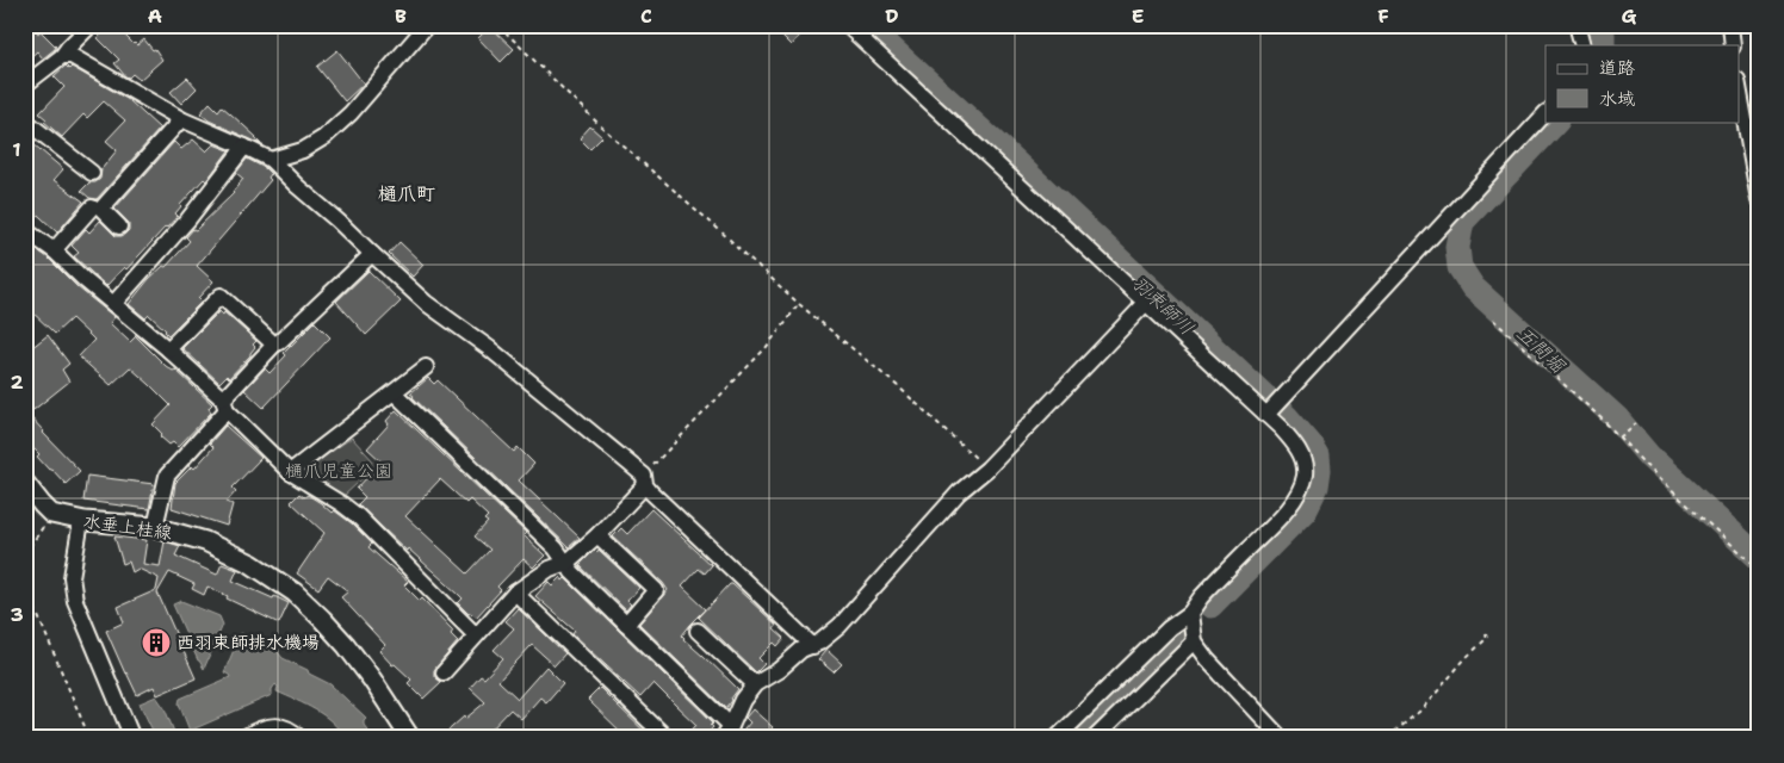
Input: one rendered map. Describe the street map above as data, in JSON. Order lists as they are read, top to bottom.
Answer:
{
  "streets": {
    "main road": ["水垂上桂線"]
  },
  "districts": ["樋爪町"],
  "water": ["羽束師川", "五間堀"],
  "parks": ["樋爪児童公園"],
  "places": {
    "building": ["西羽束師排水機場"]
  },
  "legend": ["道路", "水域"],
  "grid": {
    "columns": [
      "A",
      "B",
      "C",
      "D",
      "E",
      "F",
      "G"
    ],
    "rows": ["1", "2", "3"]
  }
}
